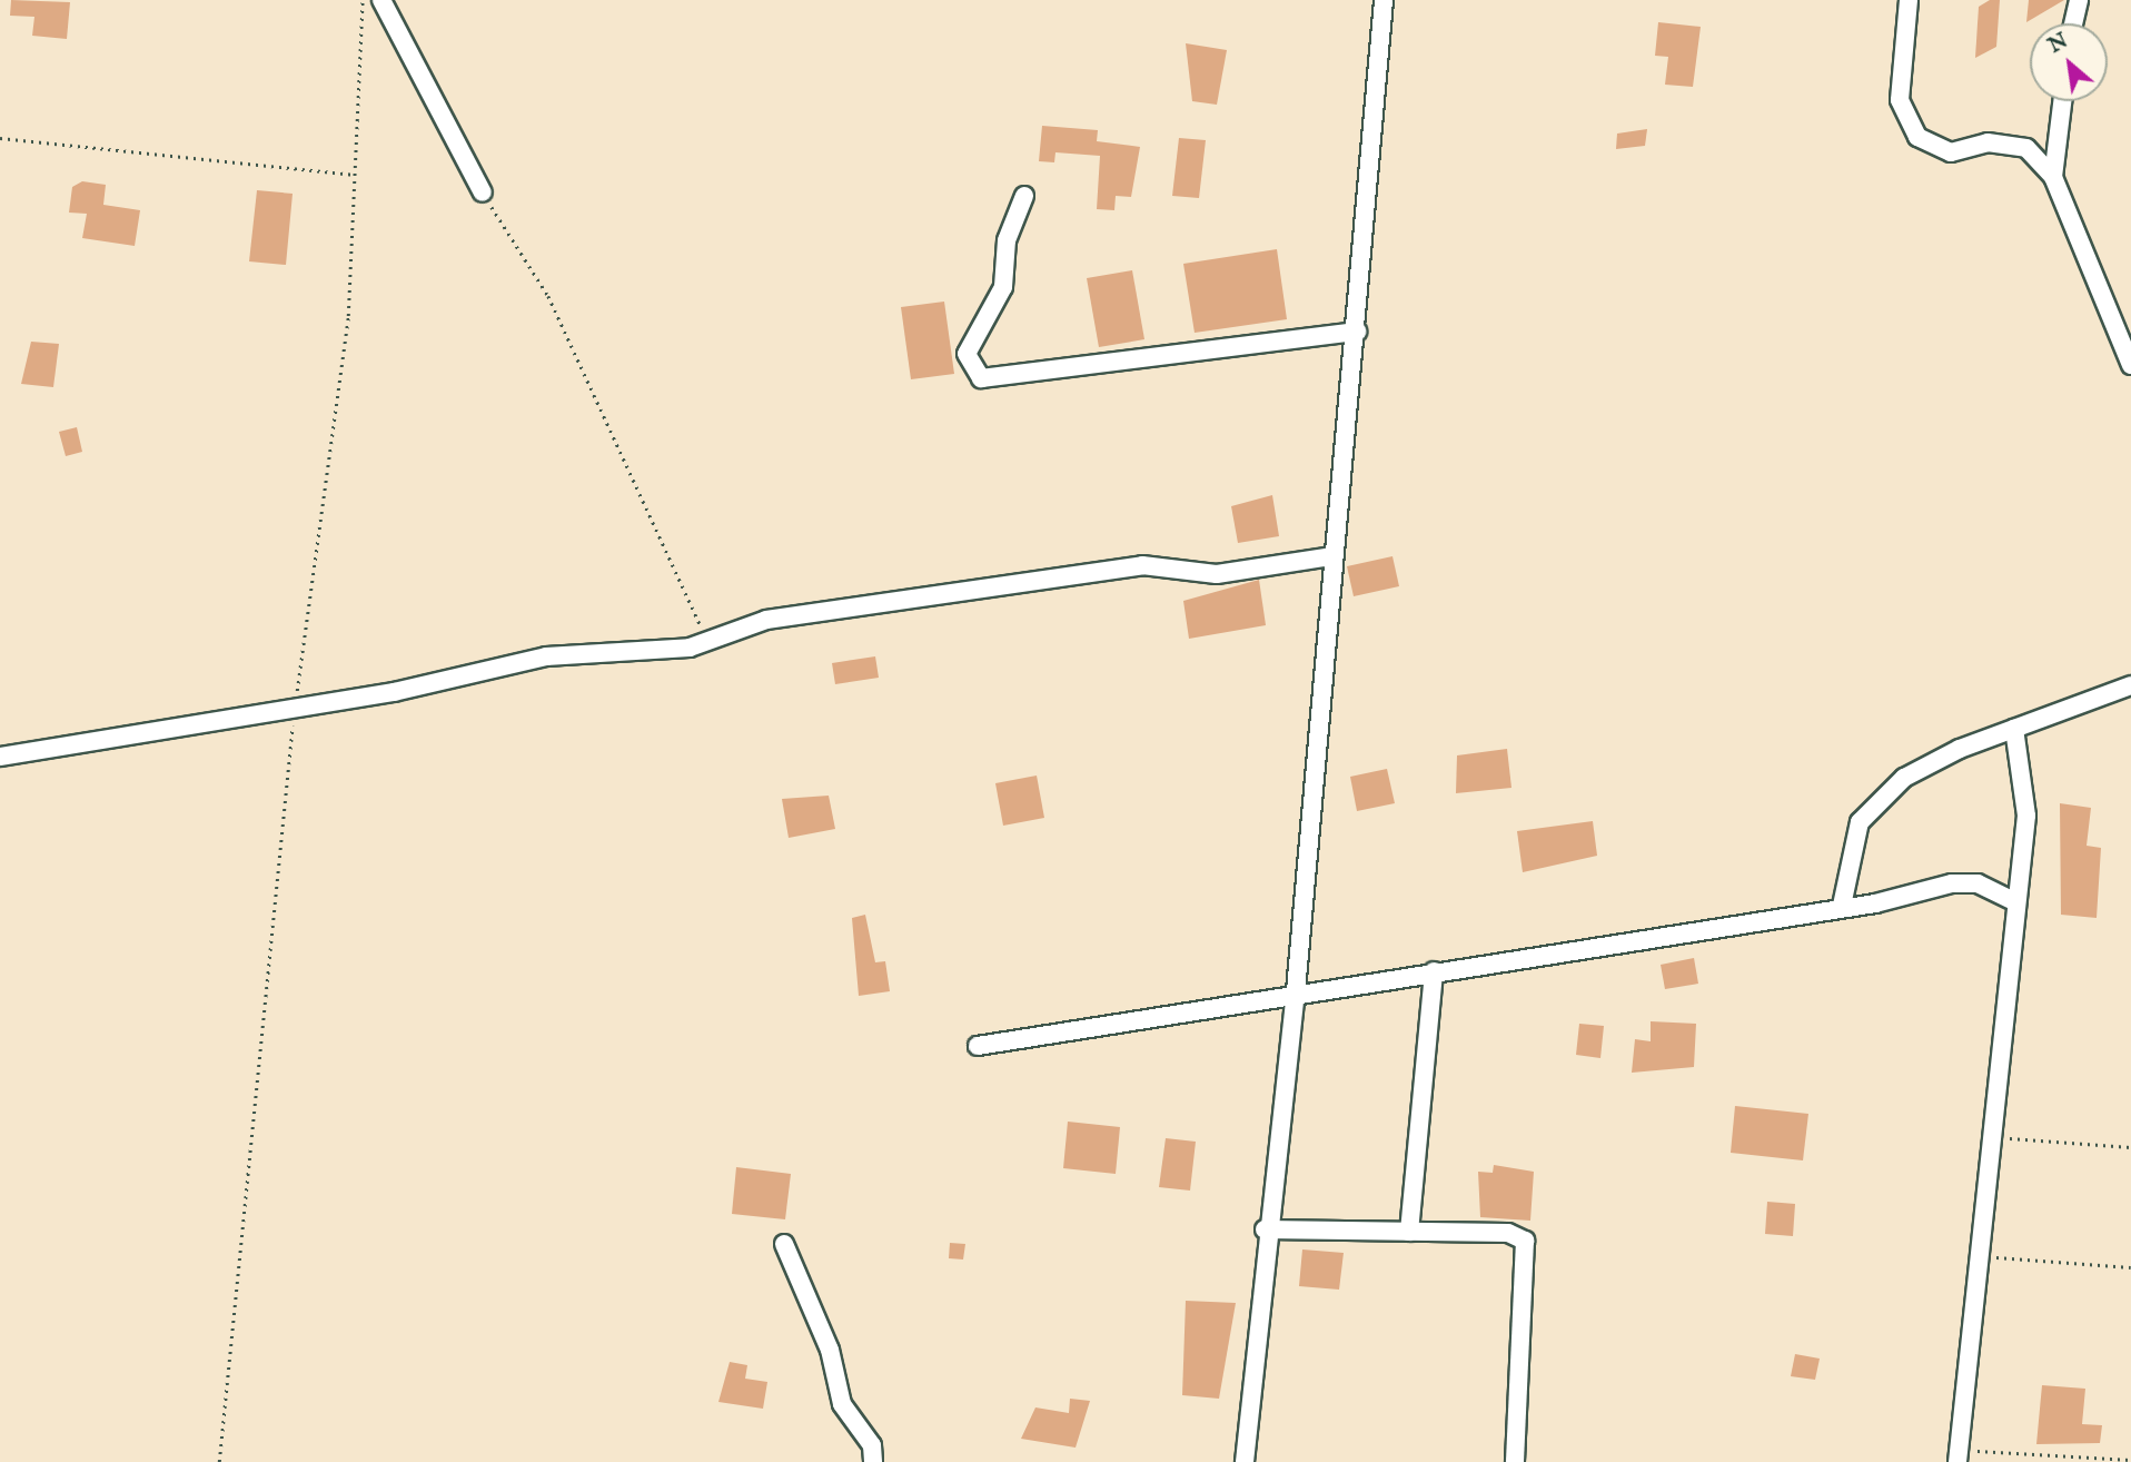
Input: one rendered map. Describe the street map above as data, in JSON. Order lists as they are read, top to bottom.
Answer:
{
  "north": "top left"
}
